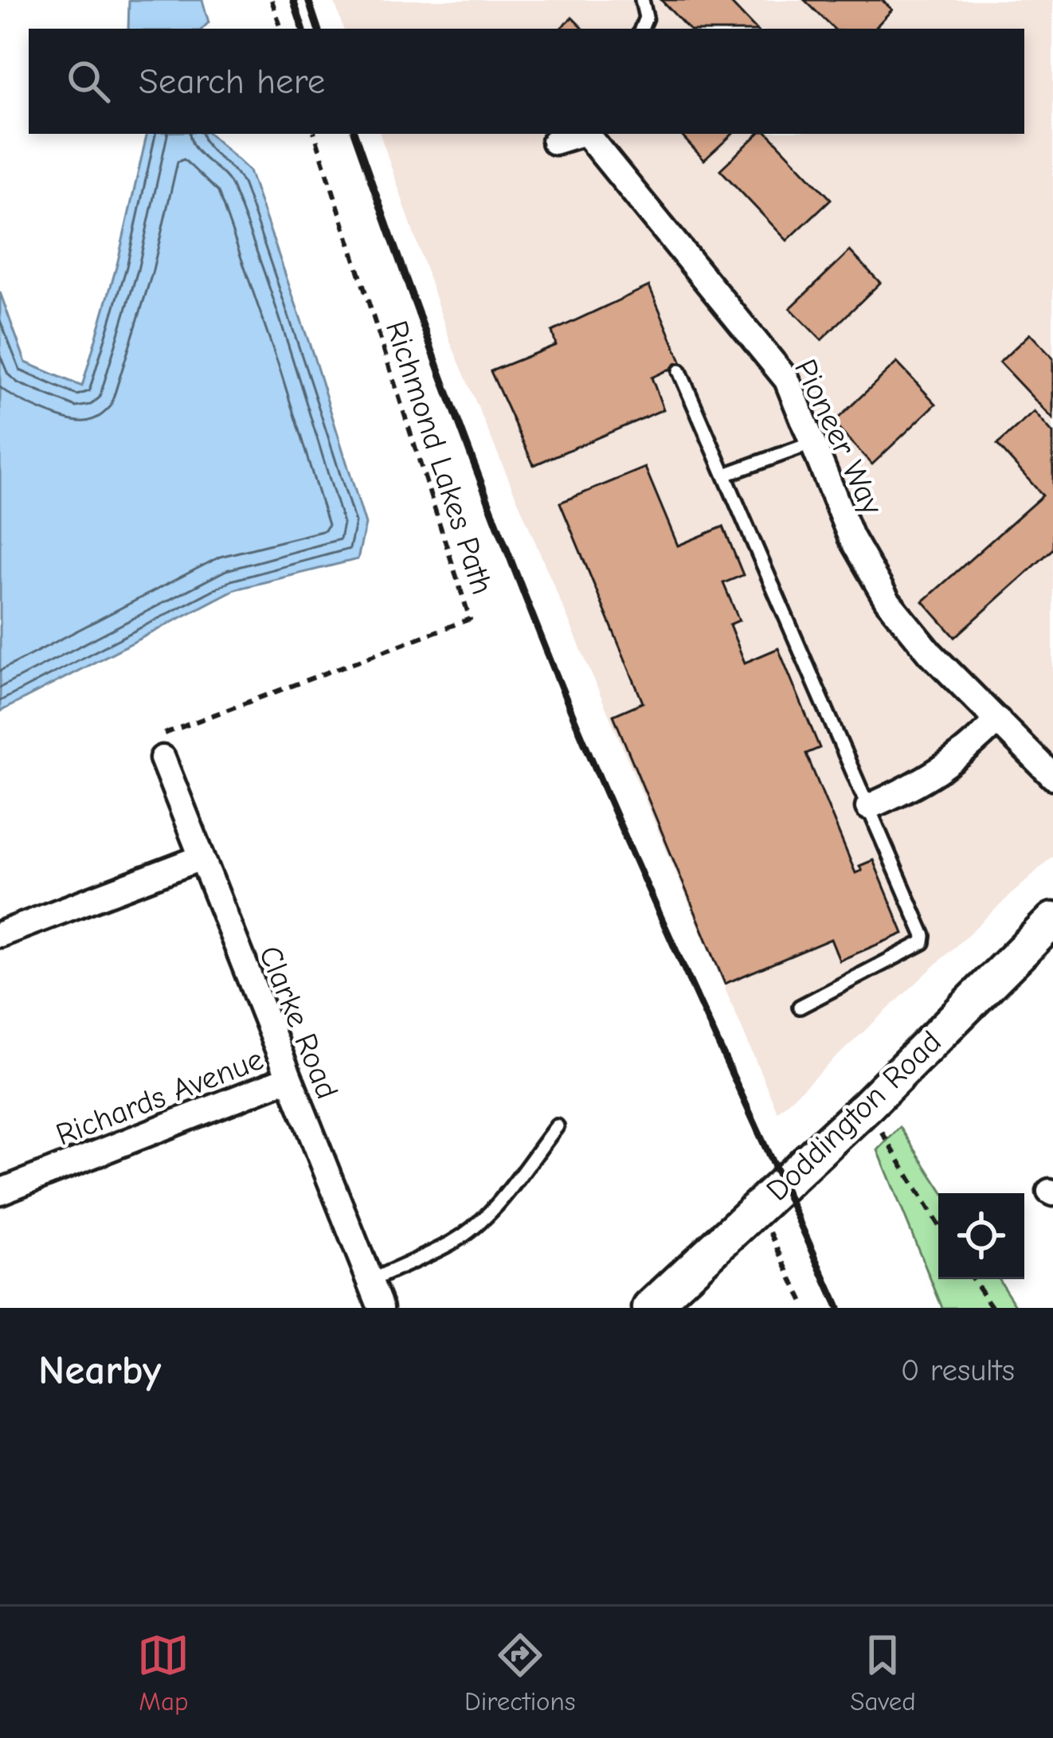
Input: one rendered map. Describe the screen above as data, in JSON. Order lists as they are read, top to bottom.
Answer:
{
  "streets": {
    "main road": ["Doddington Road"],
    "street": ["Pioneer Way", "Clarke Road", "Richards Avenue"],
    "path": ["Richmond Lakes Path"]
  },
  "crossings": [
    ["Richmond Lakes Path", "Clarke Road"],
    ["Clarke Road", "Richards Avenue"]
  ],
  "page": {
    "search": "Search here",
    "heading": ["Nearby", "0 results"],
    "nav": ["Map", "Directions", "Saved"]
  }
}
